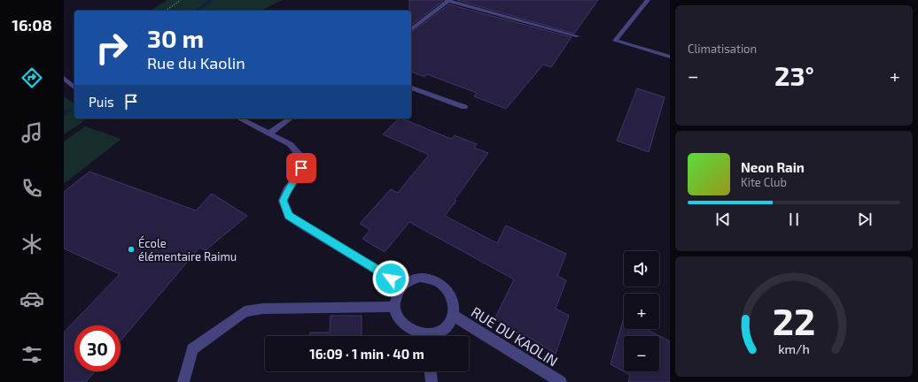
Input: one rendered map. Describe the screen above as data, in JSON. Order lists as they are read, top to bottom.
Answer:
{
  "streets": {
    "street": ["RUE DU KAOLIN"]
  },
  "places": ["École élémentaire Raimu"],
  "page": {
    "tabs": "16:08",
    "tile": "Climatisation",
    "turn": ["30 m", "Rue du Kaolin"],
    "heat": ["−", "23°", "+"],
    "then": "Puis",
    "song": ["Neon Rain", "Kite Club"],
    "map_buttons": ["+", "−"],
    "limit": "30",
    "trip": "16:09 · 1 min · 40 m",
    "gauge": ["22", "km/h"]
  }
}
